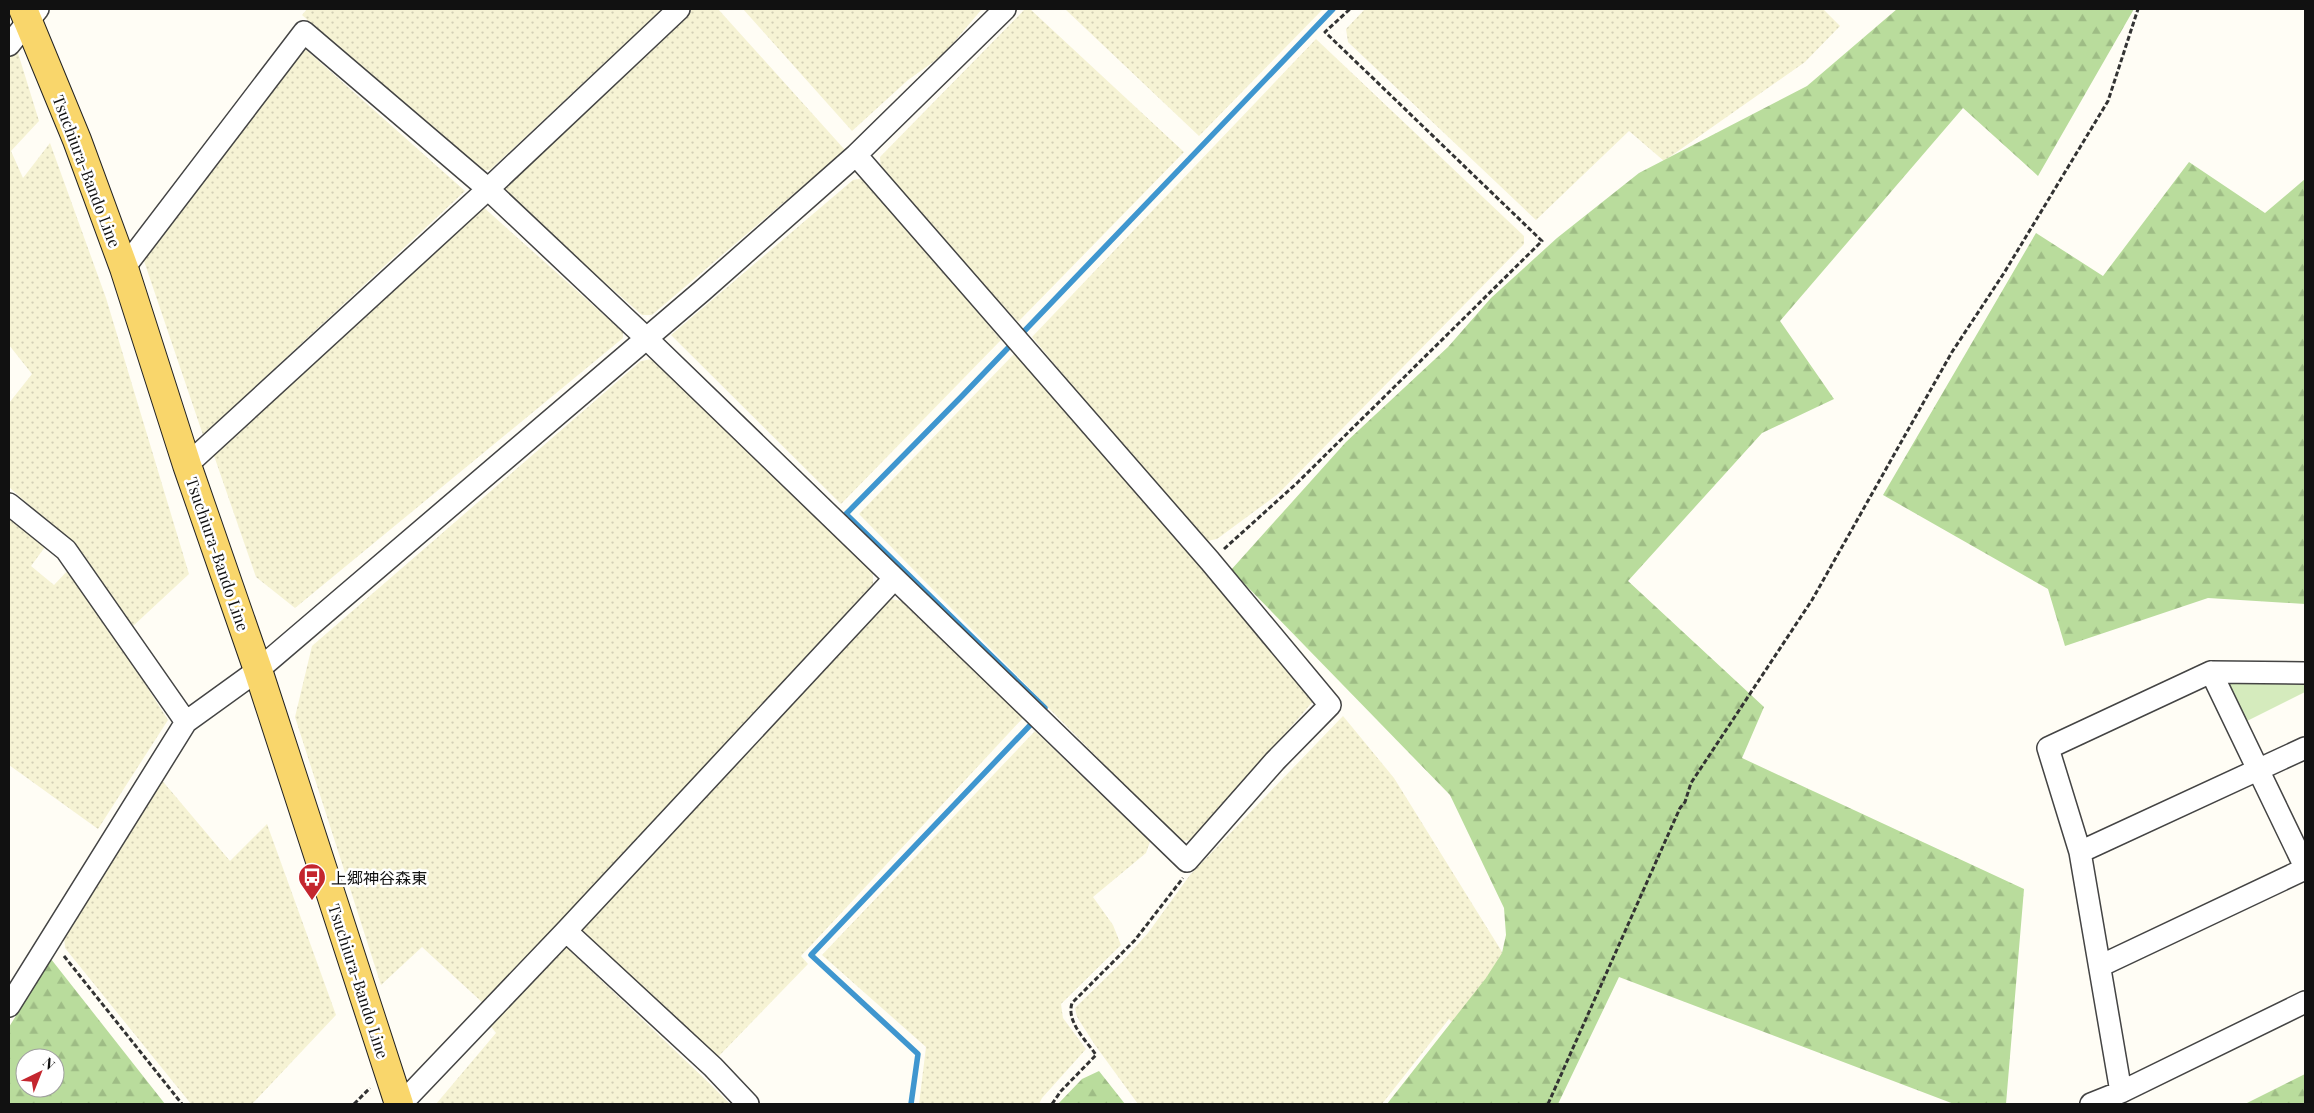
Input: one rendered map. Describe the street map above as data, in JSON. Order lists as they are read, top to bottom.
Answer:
{
  "streets": {
    "main road": ["Tsuchiura-Bando Line"]
  },
  "places": {
    "bus stop": ["上郷神谷森東"]
  },
  "north": "top right"
}
